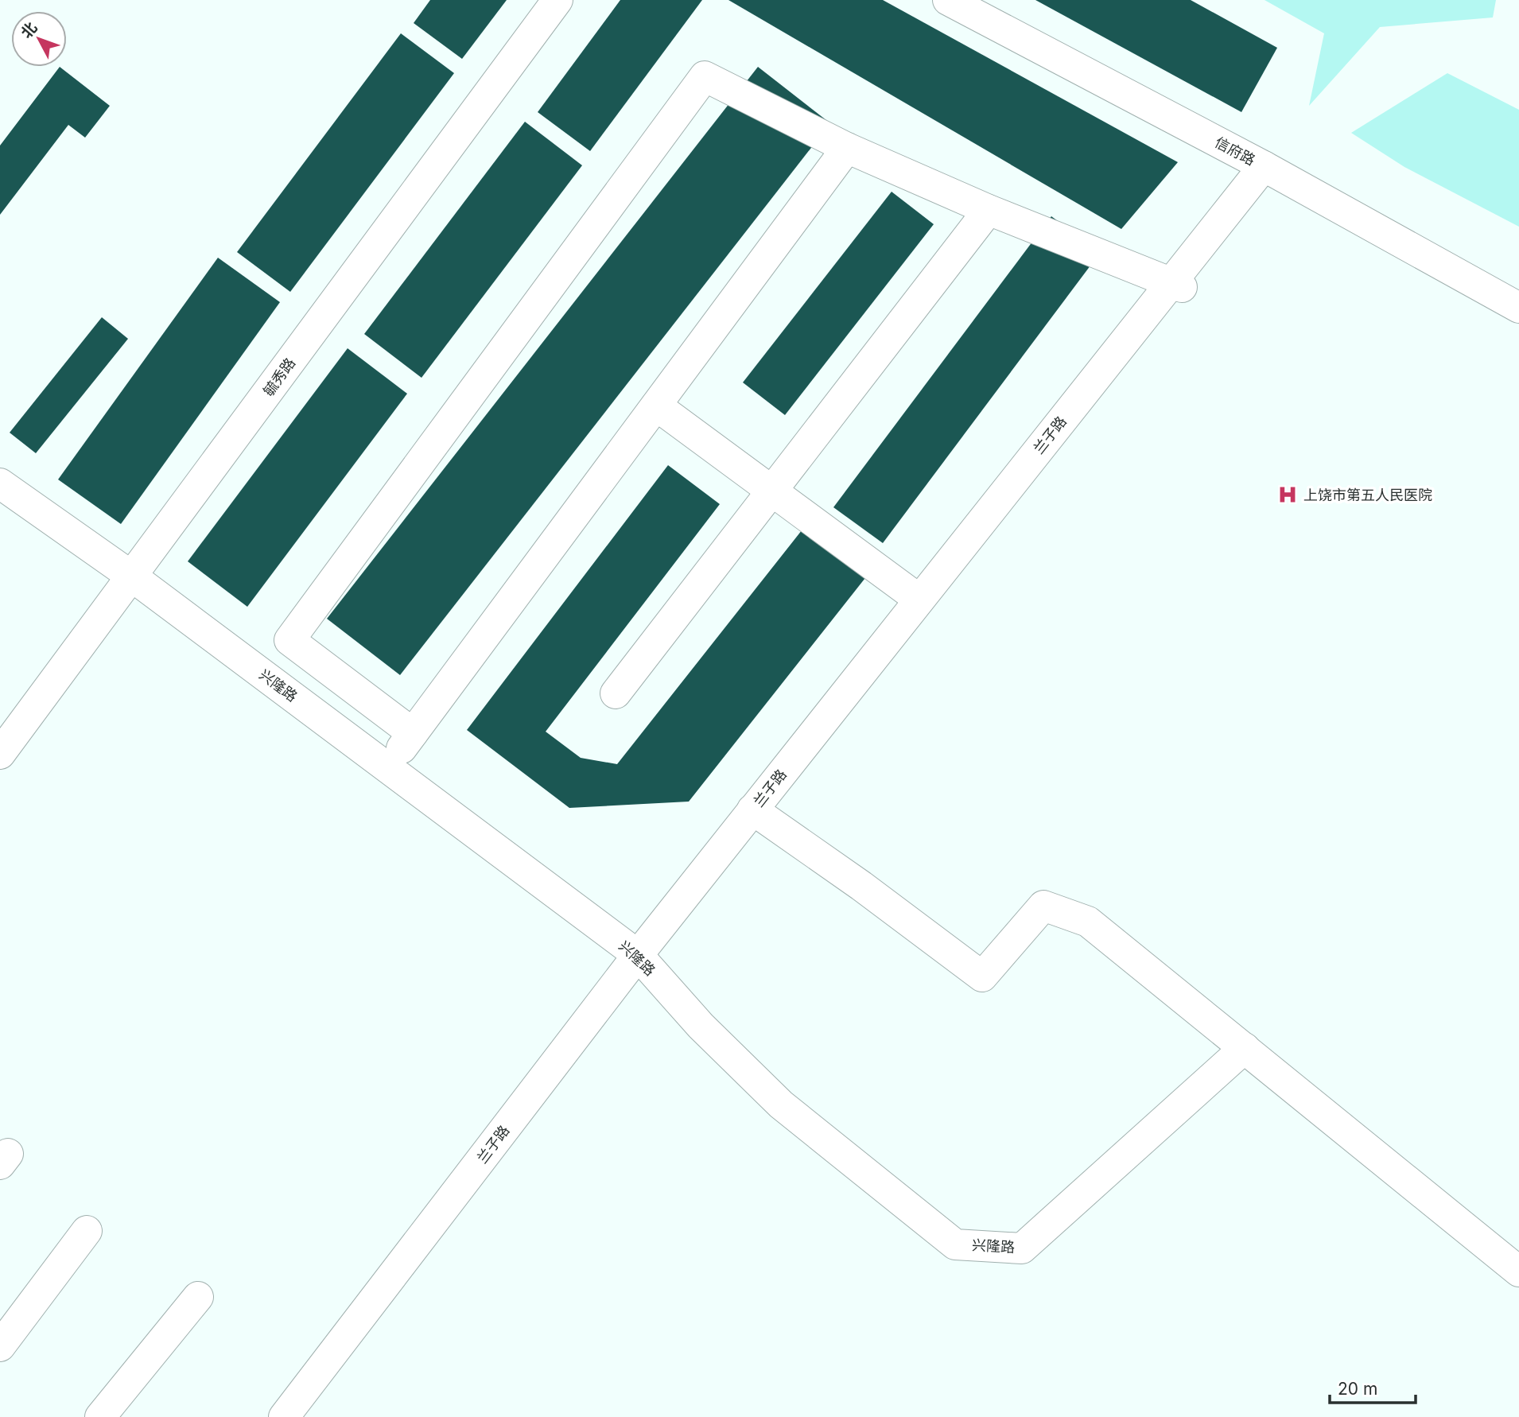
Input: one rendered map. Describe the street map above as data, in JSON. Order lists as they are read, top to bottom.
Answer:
{
  "streets": {
    "street": [
      "信府路",
      "毓秀路",
      "兰子路",
      "兴隆路"
    ]
  },
  "crossings": [
    ["信府路", "兰子路"],
    ["毓秀路", "兴隆路"],
    ["兰子路", "兴隆路"]
  ],
  "places": {
    "hospital": ["上饶市第五人民医院"]
  },
  "scale_bar": "20 m",
  "north": "top left"
}
